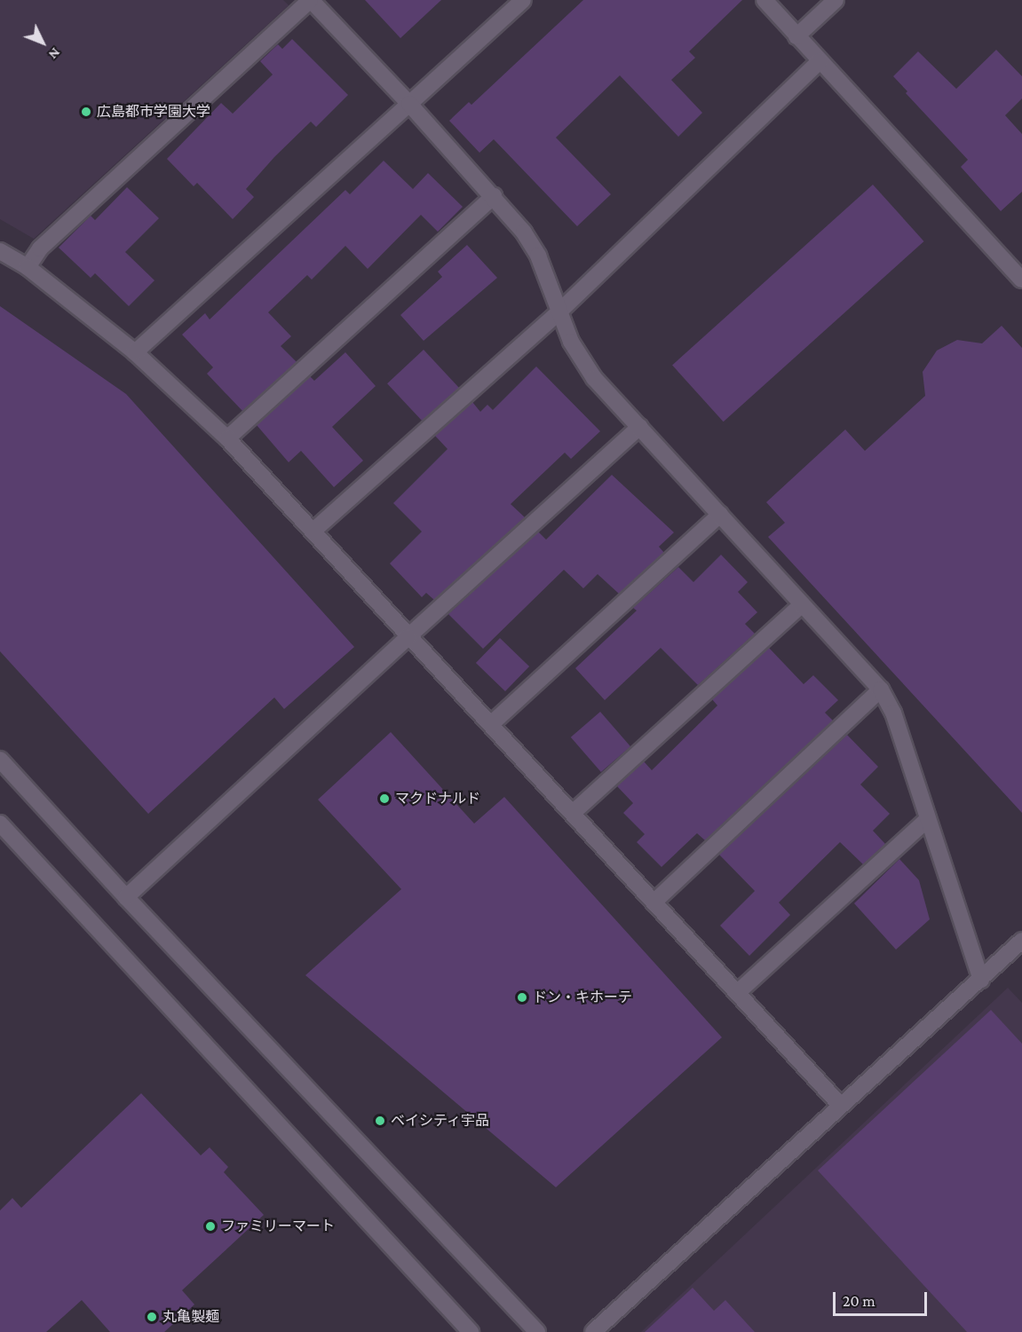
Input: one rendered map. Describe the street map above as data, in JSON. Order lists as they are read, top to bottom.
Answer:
{
  "places": [
    "広島都市学園大学",
    "マクドナルド",
    "ドン・キホーテ",
    "ベイシティ宇品",
    "ファミリーマート",
    "丸亀製麺"
  ],
  "scale_bar": "20 m",
  "north": "bottom right"
}
